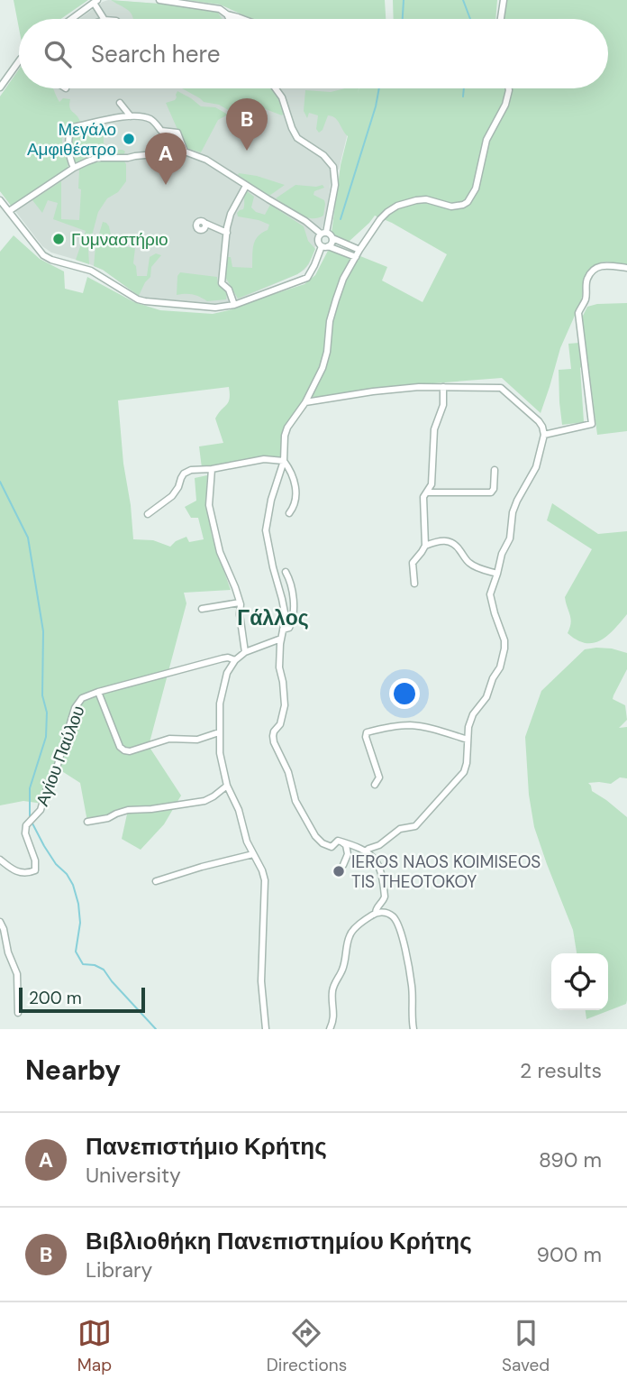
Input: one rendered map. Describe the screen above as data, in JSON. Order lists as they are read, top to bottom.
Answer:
{
  "streets": {
    "street": ["Αγίου Παύλου"]
  },
  "districts": ["Γάλλος"],
  "places": ["Μεγάλο Αμφιθέατρο", "Γυμναστήριο", "IEROS NAOS KOIMISEOS TIS THEOTOKOY"],
  "scale_bar": "200 m",
  "page": {
    "search": "Search here",
    "pins": ["B", "A"],
    "scale": "200 m",
    "heading": ["Nearby", "2 results"],
    "list": [
      {
        "mark": "A",
        "name": "Πανεπιστήμιο Κρήτης",
        "note": "University",
        "value": "890 m"
      },
      {
        "mark": "B",
        "name": "Βιβλιοθήκη Πανεπιστημίου Κρήτης",
        "note": "Library",
        "value": "900 m"
      }
    ],
    "nav": ["Map", "Directions", "Saved"]
  }
}
